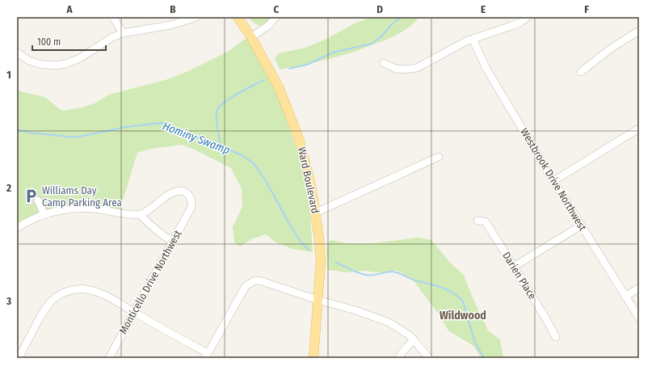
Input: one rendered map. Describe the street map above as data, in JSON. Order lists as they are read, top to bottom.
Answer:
{
  "streets": {
    "main road": ["Ward Boulevard"],
    "street": ["Westbrook Drive Northwest", "Darien Place", "Monticello Drive Northwest"]
  },
  "districts": ["Wildwood"],
  "water": ["Hominy Swamp"],
  "places": {
    "parking": ["Williams Day Camp Parking Area"]
  },
  "scale_bar": "100 m",
  "grid": {
    "columns": [
      "A",
      "B",
      "C",
      "D",
      "E",
      "F"
    ],
    "rows": ["1", "2", "3"]
  }
}
